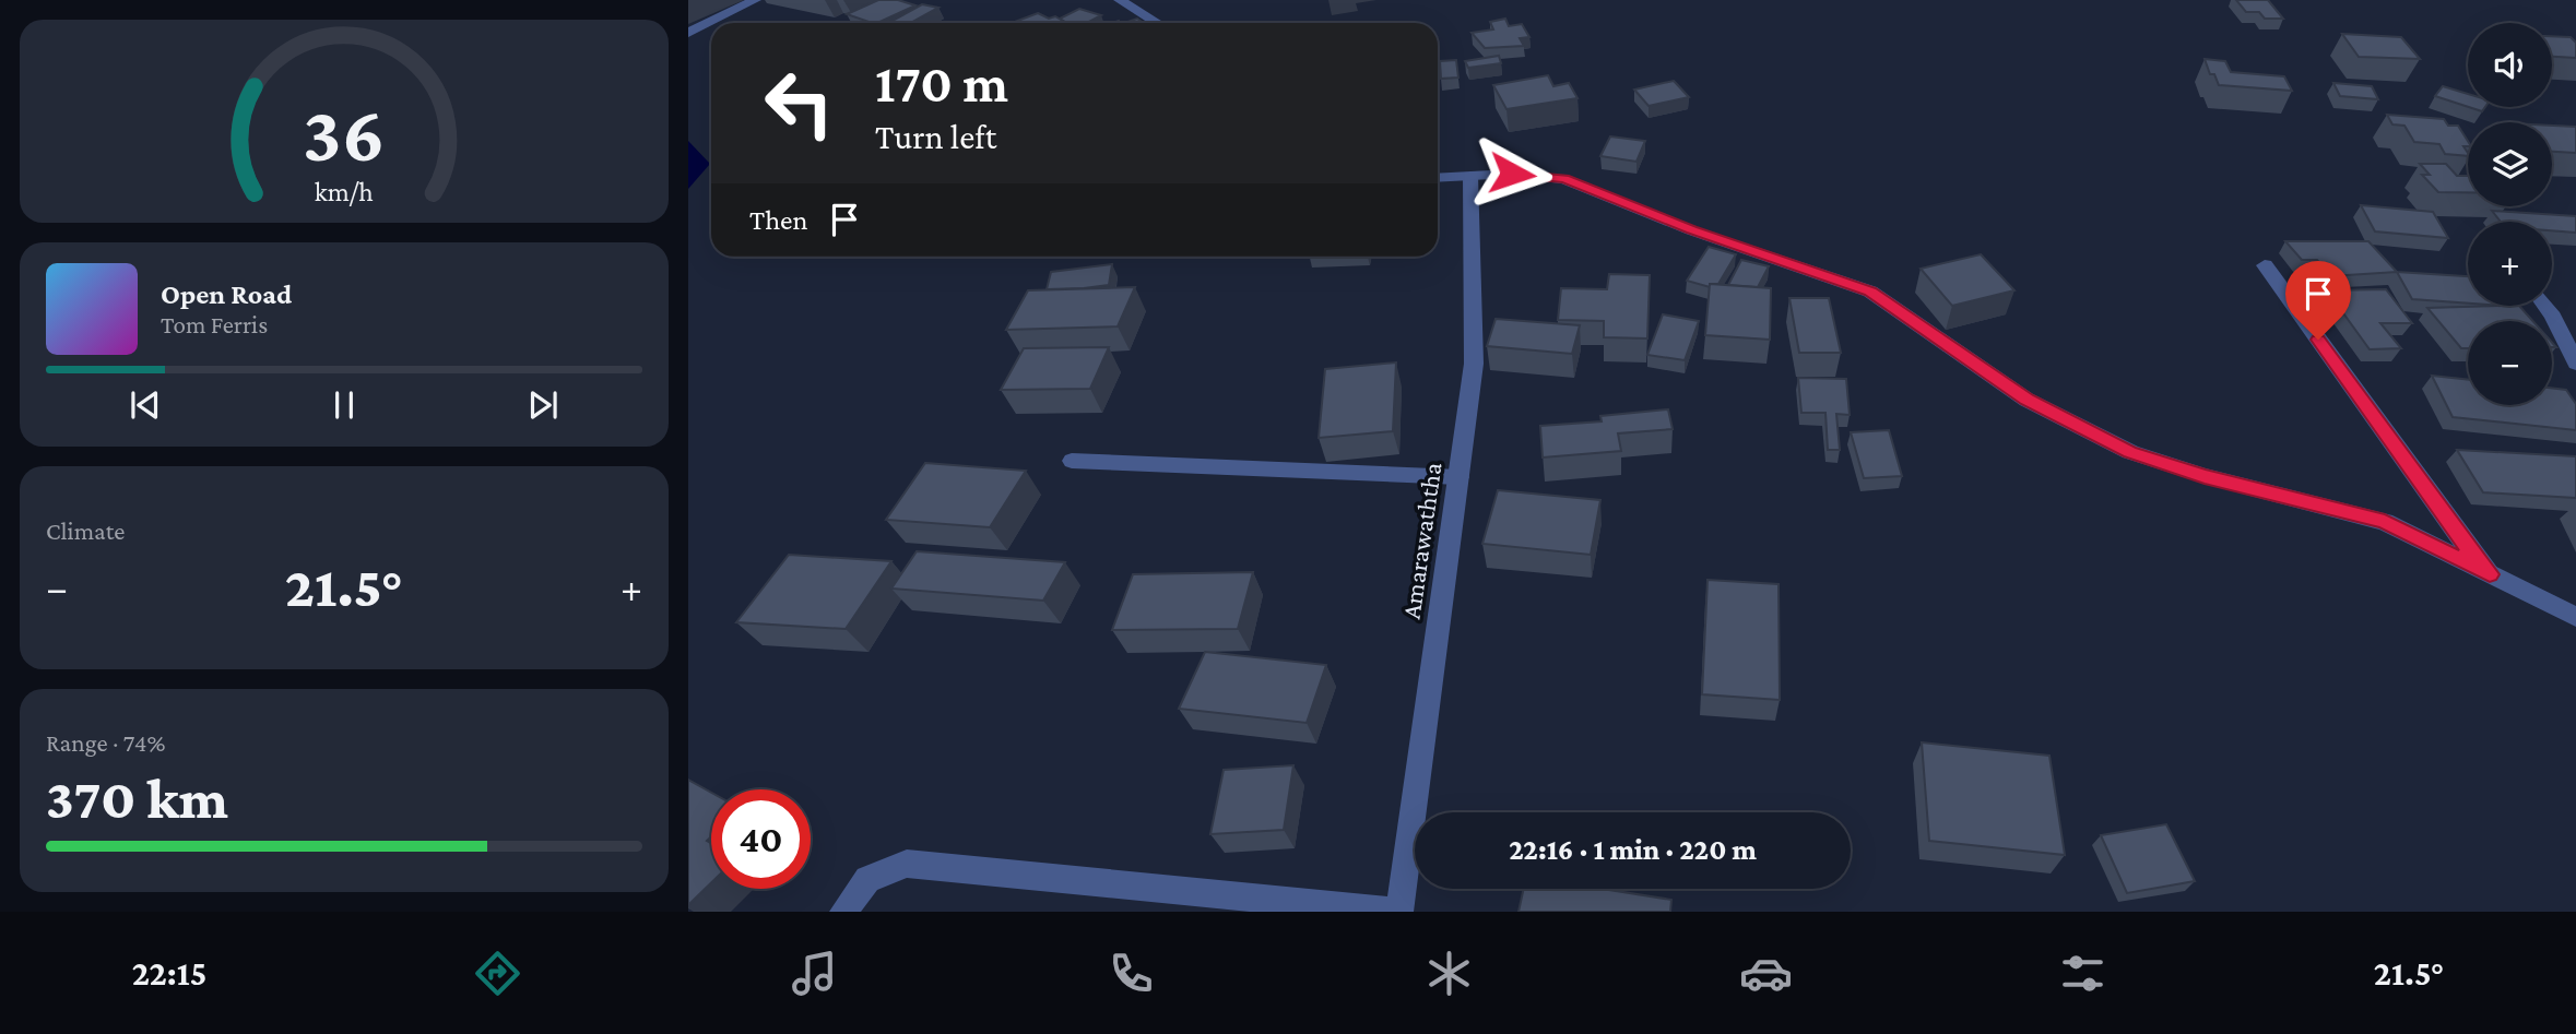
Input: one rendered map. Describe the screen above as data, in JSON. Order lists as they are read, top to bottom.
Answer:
{
  "streets": {
    "street": ["Amarawaththa"]
  },
  "page": {
    "map_buttons": ["+", "−"],
    "turn": ["170 m", "Turn left"],
    "then": "Then",
    "song": ["Open Road", "Tom Ferris"],
    "tile": [
      "Climate",
      ["Range · 74%", "370 km"]
    ],
    "heat": ["−", "21.5°", "+"],
    "limit": "40",
    "trip": "22:16 · 1 min · 220 m",
    "tabs": ["22:15", "21.5°"],
    "gauge": ["36", "km/h"]
  }
}
